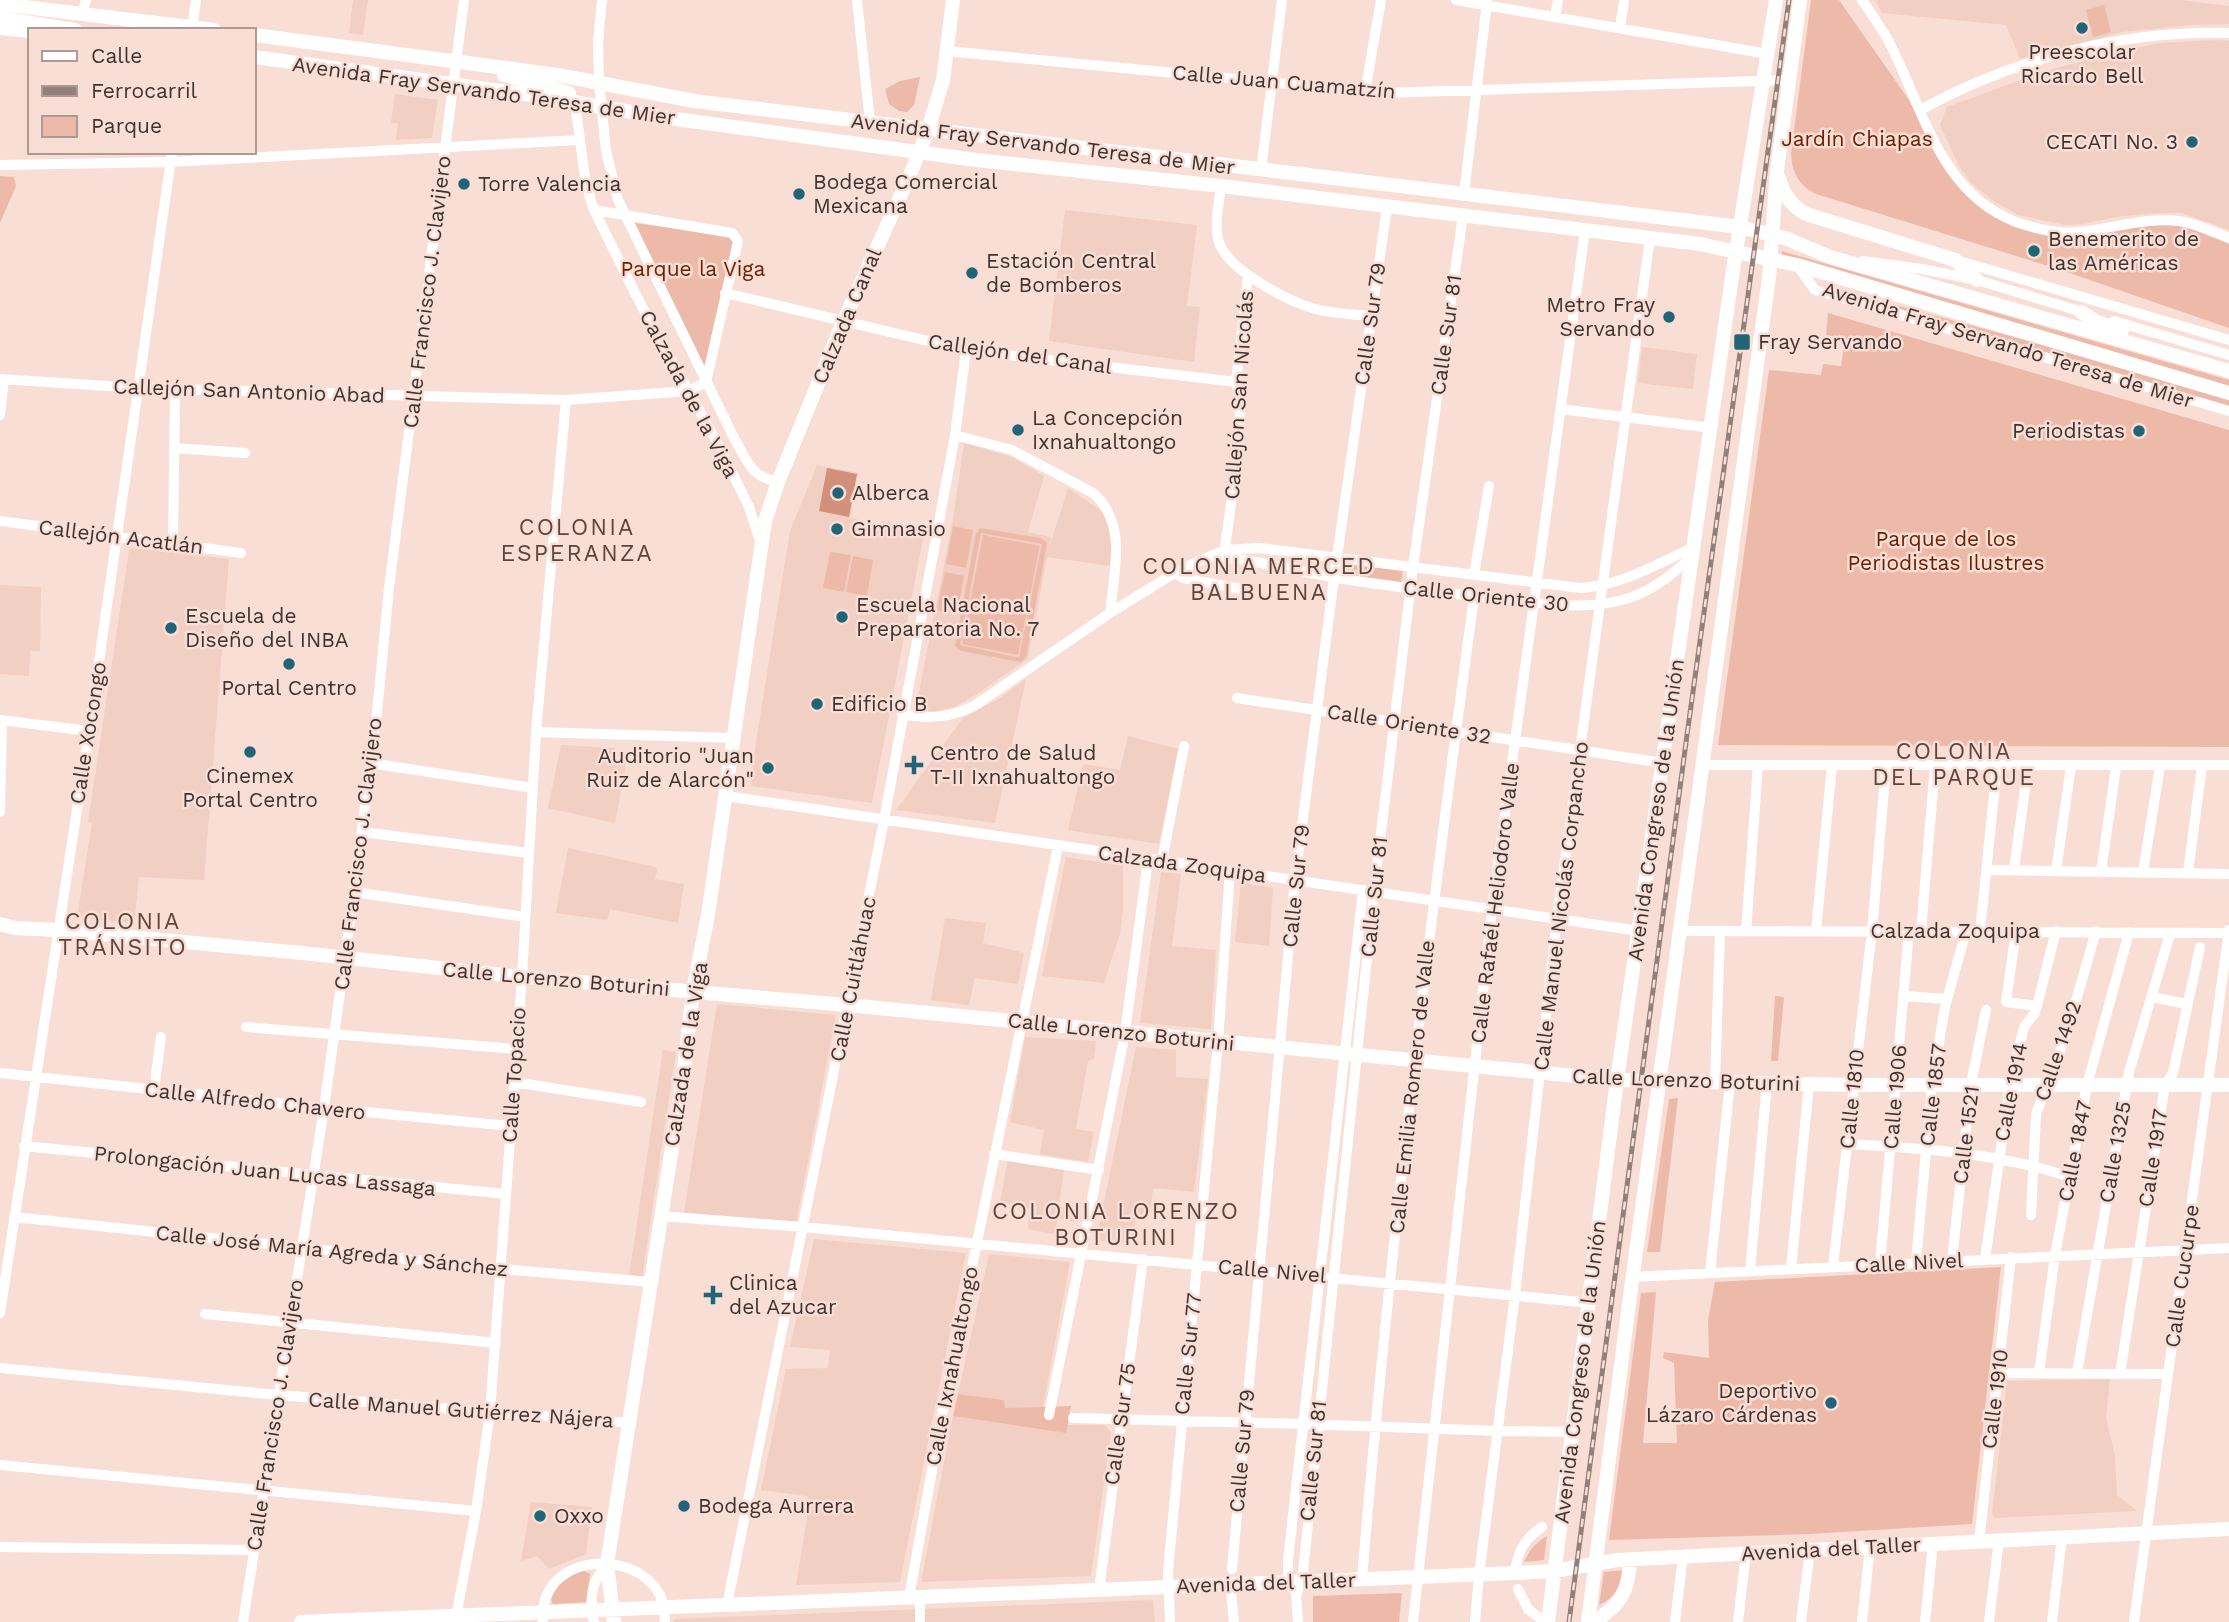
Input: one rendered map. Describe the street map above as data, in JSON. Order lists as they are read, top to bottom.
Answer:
{
  "streets": {
    "main road": [
      "Avenida Fray Servando Teresa de Mier",
      "Calzada Canal",
      "Calzada de la Viga",
      "Avenida Congreso de la Unión",
      "Calle Lorenzo Boturini",
      "Avenida del Taller"
    ],
    "street": [
      "Calle Juan Cuamatzín",
      "Calle Francisco J. Clavijero",
      "Calle Sur 79",
      "Calle Sur 81",
      "Callejón del Canal",
      "Callejón San Antonio Abad",
      "Callejón San Nicolás",
      "Callejón Acatlán",
      "Calle Oriente 30",
      "Calle Oriente 32",
      "Calle Xocongo",
      "Calzada Zoquipa",
      "Calle Rafaél Heliodoro Valle",
      "Calle Manuel Nicolás Corpancho",
      "Calle Cuitláhuac",
      "Calle 1492",
      "Calle Topacio",
      "Calle Emilia Romero de Valle",
      "Calle 1914",
      "Calle 1857",
      "Calle 1906",
      "Calle 1810",
      "Calle Alfredo Chavero",
      "Calle 1521",
      "Calle 1847",
      "Calle 1325",
      "Calle 1917",
      "Prolongación Juan Lucas Lassaga",
      "Calle José María Agreda y Sánchez",
      "Calle Nivel",
      "Calle Cucurpe",
      "Calle Sur 77",
      "Calle Ixnahualtongo",
      "Calle 1910",
      "Calle Manuel Gutiérrez Nájera",
      "Calle Sur 75"
    ]
  },
  "crossings": [
    ["Calle Juan Cuamatzín", "Calzada Canal"],
    ["Calle Juan Cuamatzín", "Avenida Congreso de la Unión"],
    ["Avenida Fray Servando Teresa de Mier", "Calle Francisco J. Clavijero"],
    ["Avenida Fray Servando Teresa de Mier", "Calzada Canal"],
    ["Avenida Fray Servando Teresa de Mier", "Calle Sur 79"],
    ["Avenida Fray Servando Teresa de Mier", "Calle Sur 81"],
    ["Avenida Fray Servando Teresa de Mier", "Calzada de la Viga"],
    ["Avenida Fray Servando Teresa de Mier", "Avenida Congreso de la Unión"],
    ["Avenida Fray Servando Teresa de Mier", "Calle Rafaél Heliodoro Valle"],
    ["Avenida Fray Servando Teresa de Mier", "Calle Manuel Nicolás Corpancho"],
    ["Calle Francisco J. Clavijero", "Callejón San Antonio Abad"],
    ["Calle Francisco J. Clavijero", "Calle Lorenzo Boturini"],
    ["Calle Francisco J. Clavijero", "Calle Alfredo Chavero"],
    ["Calle Francisco J. Clavijero", "Prolongación Juan Lucas Lassaga"],
    ["Calle Francisco J. Clavijero", "Calle José María Agreda y Sánchez"],
    ["Calle Francisco J. Clavijero", "Calle Manuel Gutiérrez Nájera"],
    ["Calzada Canal", "Callejón del Canal"],
    ["Calzada Canal", "Calzada de la Viga"],
    ["Calle Sur 79", "Calle Oriente 30"],
    ["Calle Sur 79", "Calle Oriente 32"],
    ["Calle Sur 79", "Calzada Zoquipa"],
    ["Calle Sur 79", "Calle Lorenzo Boturini"],
    ["Calle Sur 79", "Calle Nivel"],
    ["Calle Sur 79", "Avenida del Taller"],
    ["Calle Sur 81", "Calle Oriente 30"],
    ["Calle Sur 81", "Calle Oriente 32"],
    ["Calle Sur 81", "Calzada Zoquipa"],
    ["Calle Sur 81", "Calle Lorenzo Boturini"],
    ["Calle Sur 81", "Calle Nivel"],
    ["Calle Sur 81", "Avenida del Taller"],
    ["Callejón del Canal", "Calzada de la Viga"],
    ["Callejón del Canal", "Callejón San Nicolás"],
    ["Callejón del Canal", "Calle Cuitláhuac"],
    ["Callejón San Antonio Abad", "Calzada de la Viga"],
    ["Callejón San Antonio Abad", "Calle Xocongo"],
    ["Callejón San Antonio Abad", "Calle Topacio"],
    ["Calzada de la Viga", "Calzada Zoquipa"],
    ["Calzada de la Viga", "Calle Lorenzo Boturini"],
    ["Calzada de la Viga", "Calle José María Agreda y Sánchez"],
    ["Calzada de la Viga", "Calle Nivel"],
    ["Calzada de la Viga", "Calle Manuel Gutiérrez Nájera"],
    ["Calzada de la Viga", "Avenida del Taller"],
    ["Callejón San Nicolás", "Calle Oriente 30"],
    ["Callejón Acatlán", "Calle Xocongo"],
    ["Calle Oriente 30", "Avenida Congreso de la Unión"],
    ["Calle Oriente 30", "Calle Rafaél Heliodoro Valle"],
    ["Calle Oriente 30", "Calle Manuel Nicolás Corpancho"],
    ["Calle Oriente 30", "Calle Emilia Romero de Valle"],
    ["Calle Oriente 32", "Avenida Congreso de la Unión"],
    ["Calle Oriente 32", "Calle Rafaél Heliodoro Valle"],
    ["Calle Oriente 32", "Calle Manuel Nicolás Corpancho"],
    ["Calle Oriente 32", "Calle Emilia Romero de Valle"],
    ["Calle Xocongo", "Calle Lorenzo Boturini"],
    ["Calle Xocongo", "Calle Alfredo Chavero"],
    ["Calle Xocongo", "Prolongación Juan Lucas Lassaga"],
    ["Calle Xocongo", "Calle José María Agreda y Sánchez"],
    ["Avenida Congreso de la Unión", "Calzada Zoquipa"],
    ["Avenida Congreso de la Unión", "Calle Lorenzo Boturini"],
    ["Avenida Congreso de la Unión", "Calle Nivel"],
    ["Avenida Congreso de la Unión", "Avenida del Taller"],
    ["Calzada Zoquipa", "Calle Rafaél Heliodoro Valle"],
    ["Calzada Zoquipa", "Calle Manuel Nicolás Corpancho"],
    ["Calzada Zoquipa", "Calle Cuitláhuac"],
    ["Calzada Zoquipa", "Calle 1492"],
    ["Calzada Zoquipa", "Calle Emilia Romero de Valle"],
    ["Calzada Zoquipa", "Calle 1914"],
    ["Calzada Zoquipa", "Calle 1857"],
    ["Calzada Zoquipa", "Calle 1906"],
    ["Calzada Zoquipa", "Calle 1810"],
    ["Calzada Zoquipa", "Calle 1847"],
    ["Calzada Zoquipa", "Calle 1325"],
    ["Calzada Zoquipa", "Calle Cucurpe"],
    ["Calzada Zoquipa", "Calle Sur 77"],
    ["Calzada Zoquipa", "Calle Ixnahualtongo"],
    ["Calle Rafaél Heliodoro Valle", "Calle Lorenzo Boturini"],
    ["Calle Rafaél Heliodoro Valle", "Calle Nivel"],
    ["Calle Rafaél Heliodoro Valle", "Avenida del Taller"],
    ["Calle Manuel Nicolás Corpancho", "Calle Lorenzo Boturini"],
    ["Calle Manuel Nicolás Corpancho", "Calle Nivel"],
    ["Calle Manuel Nicolás Corpancho", "Avenida del Taller"],
    ["Calle Lorenzo Boturini", "Calle Cuitláhuac"],
    ["Calle Lorenzo Boturini", "Calle 1492"],
    ["Calle Lorenzo Boturini", "Calle Topacio"],
    ["Calle Lorenzo Boturini", "Calle Emilia Romero de Valle"],
    ["Calle Lorenzo Boturini", "Calle 1914"],
    ["Calle Lorenzo Boturini", "Calle 1857"],
    ["Calle Lorenzo Boturini", "Calle 1906"],
    ["Calle Lorenzo Boturini", "Calle 1810"],
    ["Calle Lorenzo Boturini", "Calle 1521"],
    ["Calle Lorenzo Boturini", "Calle 1847"],
    ["Calle Lorenzo Boturini", "Calle 1325"],
    ["Calle Lorenzo Boturini", "Calle 1917"],
    ["Calle Lorenzo Boturini", "Calle Cucurpe"],
    ["Calle Lorenzo Boturini", "Calle Sur 77"],
    ["Calle Lorenzo Boturini", "Calle Ixnahualtongo"],
    ["Calle Cuitláhuac", "Calle Nivel"],
    ["Calle Cuitláhuac", "Avenida del Taller"],
    ["Calle Topacio", "Calle Alfredo Chavero"],
    ["Calle Topacio", "Prolongación Juan Lucas Lassaga"],
    ["Calle Topacio", "Calle José María Agreda y Sánchez"],
    ["Calle Topacio", "Calle Manuel Gutiérrez Nájera"],
    ["Calle Topacio", "Avenida del Taller"],
    ["Calle Emilia Romero de Valle", "Calle Nivel"],
    ["Calle Emilia Romero de Valle", "Avenida del Taller"],
    ["Calle 1914", "Calle Nivel"],
    ["Calle 1857", "Calle Nivel"],
    ["Calle 1906", "Calle Nivel"],
    ["Calle 1810", "Calle Nivel"],
    ["Calle 1521", "Calle Nivel"],
    ["Calle 1847", "Calle Nivel"],
    ["Calle 1325", "Calle Nivel"],
    ["Calle 1917", "Calle Nivel"],
    ["Calle Nivel", "Calle Cucurpe"],
    ["Calle Nivel", "Calle Sur 77"],
    ["Calle Nivel", "Calle Ixnahualtongo"],
    ["Calle Nivel", "Calle 1910"],
    ["Calle Nivel", "Calle Sur 75"],
    ["Calle Cucurpe", "Avenida del Taller"],
    ["Calle Sur 77", "Avenida del Taller"],
    ["Calle Ixnahualtongo", "Avenida del Taller"],
    ["Calle 1910", "Avenida del Taller"],
    ["Calle Sur 75", "Avenida del Taller"]
  ],
  "districts": [
    "COLONIA ESPERANZA",
    "COLONIA MERCED BALBUENA",
    "COLONIA DEL PARQUE",
    "COLONIA TRÁNSITO",
    "COLONIA LORENZO BOTURINI"
  ],
  "parks": ["Jardín Chiapas", "Parque la Viga", "Parque de los Periodistas Ilustres"],
  "places": {
    "other": [
      "Preescolar Ricardo Bell",
      "CECATI No. 3",
      "Torre Valencia",
      "Bodega Comercial Mexicana",
      "Benemerito de las Américas",
      "Estación Central de Bomberos",
      "Metro Fray Servando",
      "La Concepción Ixnahualtongo",
      "Periodistas",
      "Alberca",
      "Gimnasio",
      "Escuela Nacional Preparatoria No. 7",
      "Escuela de Diseño del INBA",
      "Portal Centro",
      "Edificio B",
      "Cinemex Portal Centro",
      "Auditorio \"Juan Ruiz de Alarcón\"",
      "Deportivo Lázaro Cárdenas",
      "Bodega Aurrera",
      "Oxxo"
    ],
    "transit": ["Fray Servando"],
    "health": ["Centro de Salud T-II Ixnahualtongo", "Clinica del Azucar"]
  },
  "legend": ["Calle", "Ferrocarril", "Parque"]
}
